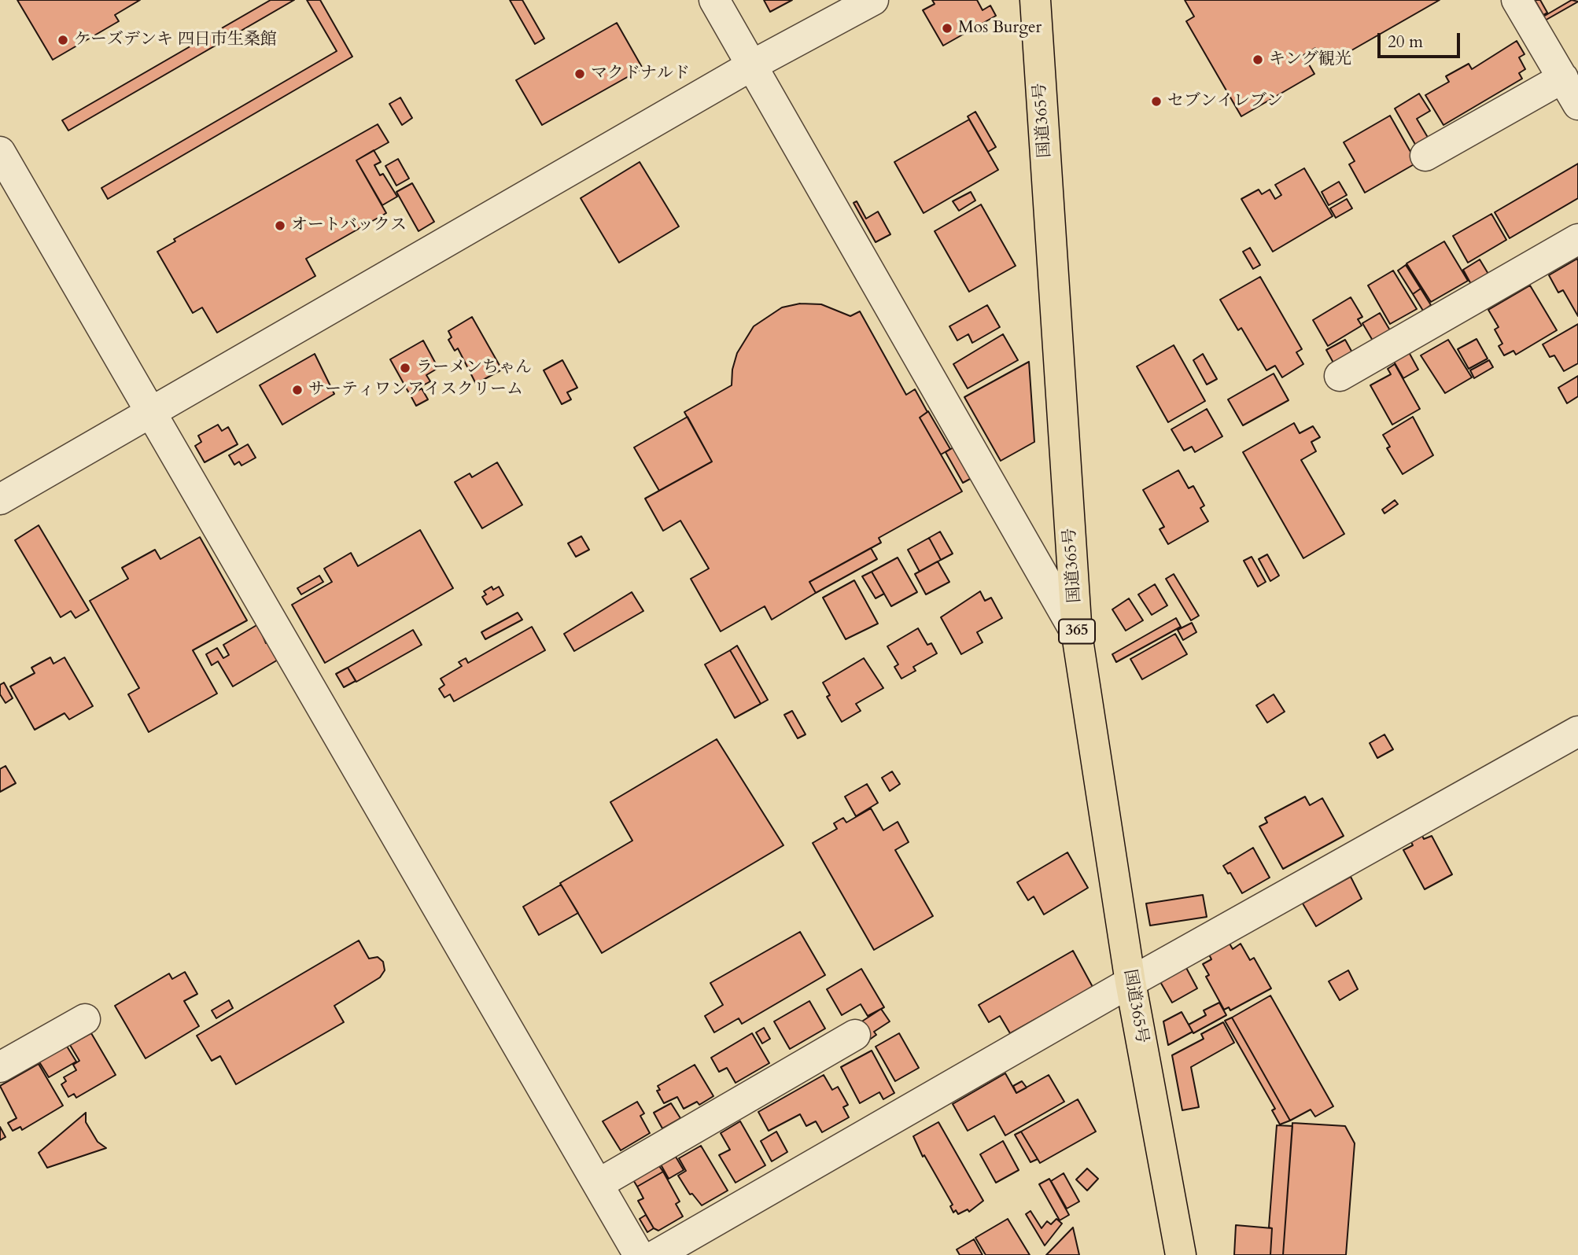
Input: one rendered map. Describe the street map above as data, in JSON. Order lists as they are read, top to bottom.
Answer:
{
  "streets": {
    "highway": ["国道365号", "365"]
  },
  "places": [
    "Mos Burger",
    "ケーズデンキ 四日市生桑館",
    "キング観光",
    "マクドナルド",
    "セブンイレブン",
    "オートバックス",
    "ラーメンちゃん",
    "サーティワンアイスクリーム"
  ],
  "scale_bar": "20 m"
}
